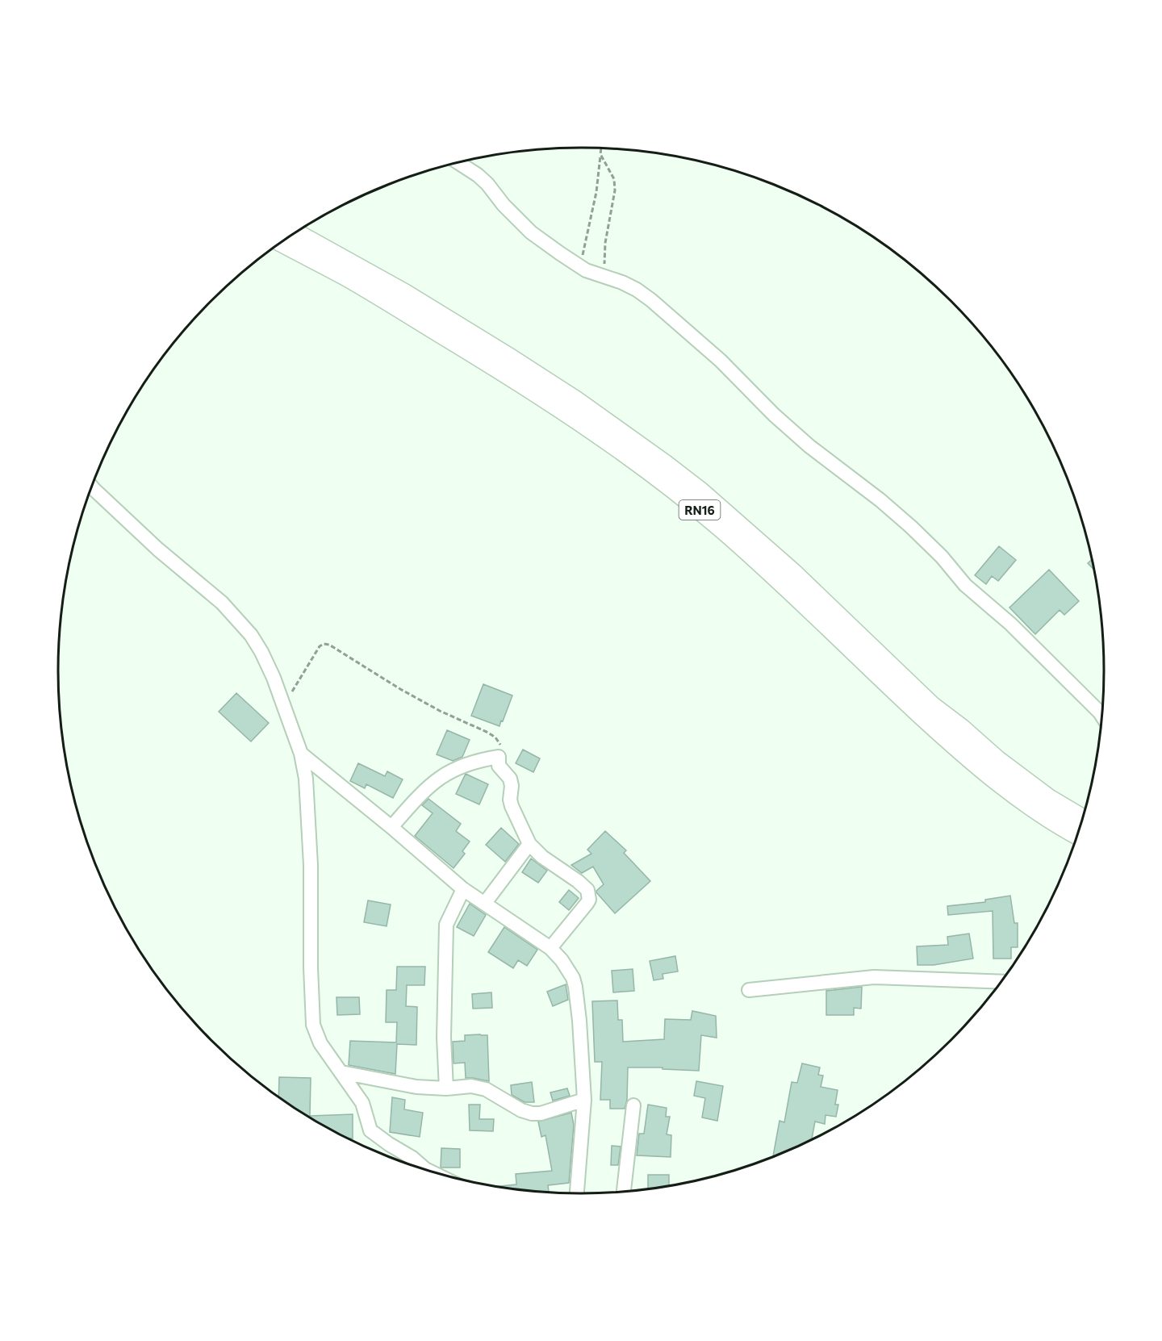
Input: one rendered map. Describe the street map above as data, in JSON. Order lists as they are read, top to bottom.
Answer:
{
  "streets": {
    "highway": ["RN16"]
  }
}
